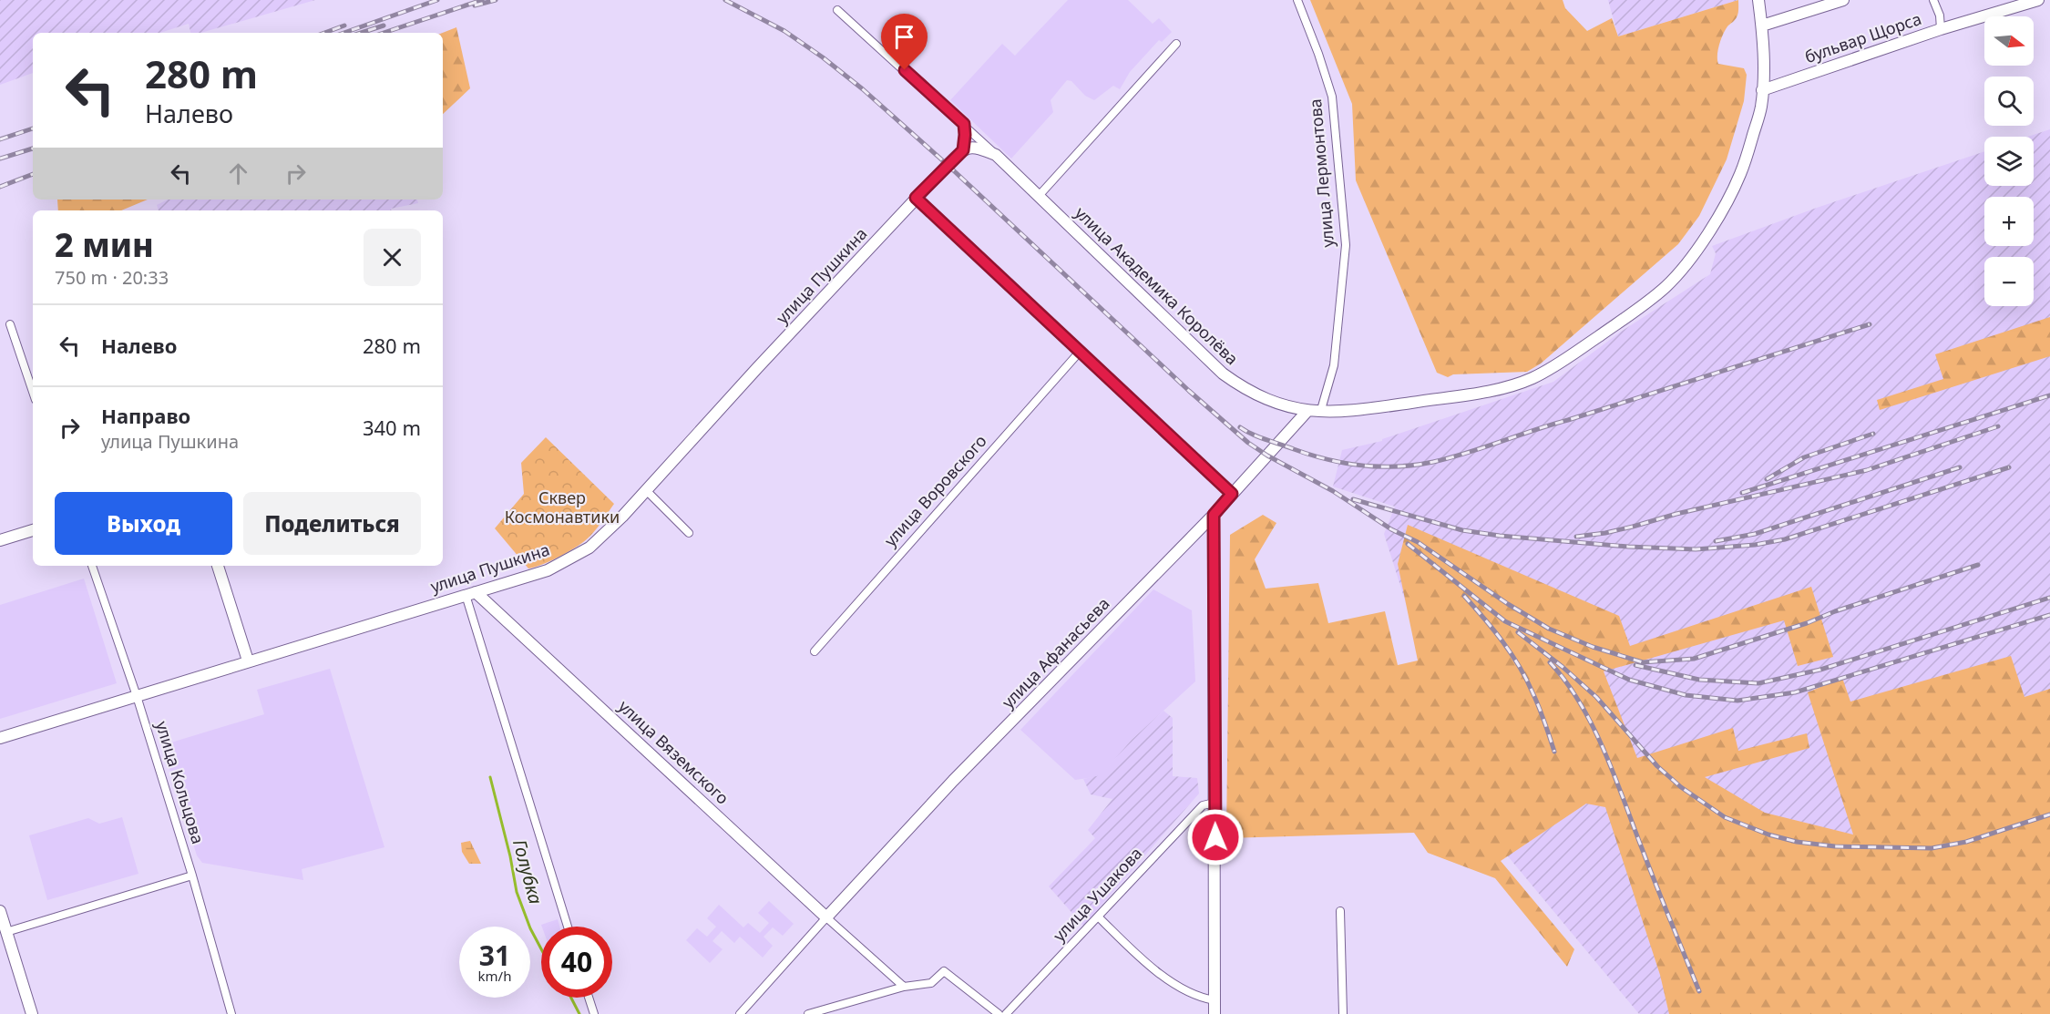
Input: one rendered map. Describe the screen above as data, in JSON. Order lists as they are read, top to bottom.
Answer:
{
  "streets": {
    "main road": [
      "бульвар Щорса",
      "улица Пушкина",
      "улица Академика Королёва",
      "улица Афанасьева",
      "улица Вяземского"
    ],
    "street": [
      "улица Лермонтова",
      "улица Воровского",
      "улица Кольцова",
      "улица Ушакова"
    ]
  },
  "crossings": [
    ["бульвар Щорса", "улица Академика Королёва"],
    ["улица Лермонтова", "улица Академика Королёва"],
    ["улица Пушкина", "улица Вяземского"],
    ["улица Пушкина", "улица Кольцова"],
    ["улица Академика Королёва", "улица Афанасьева"],
    ["улица Афанасьева", "улица Вяземского"]
  ],
  "water": ["Голубка"],
  "parks": ["Сквер Космонавтики"],
  "north": "right",
  "page": {
    "map_buttons": ["+", "−"],
    "turn": ["280 m", "Налево"],
    "heading": ["2 мин", "750 m · 20:33"],
    "list": [
      {
        "name": "Налево",
        "value": "280 m"
      },
      {
        "name": "Направо",
        "note": "улица Пушкина",
        "value": "340 m"
      }
    ],
    "buttons": ["Выход", "Поделиться"],
    "speed": "31 km/h",
    "limit": "40"
  }
}
